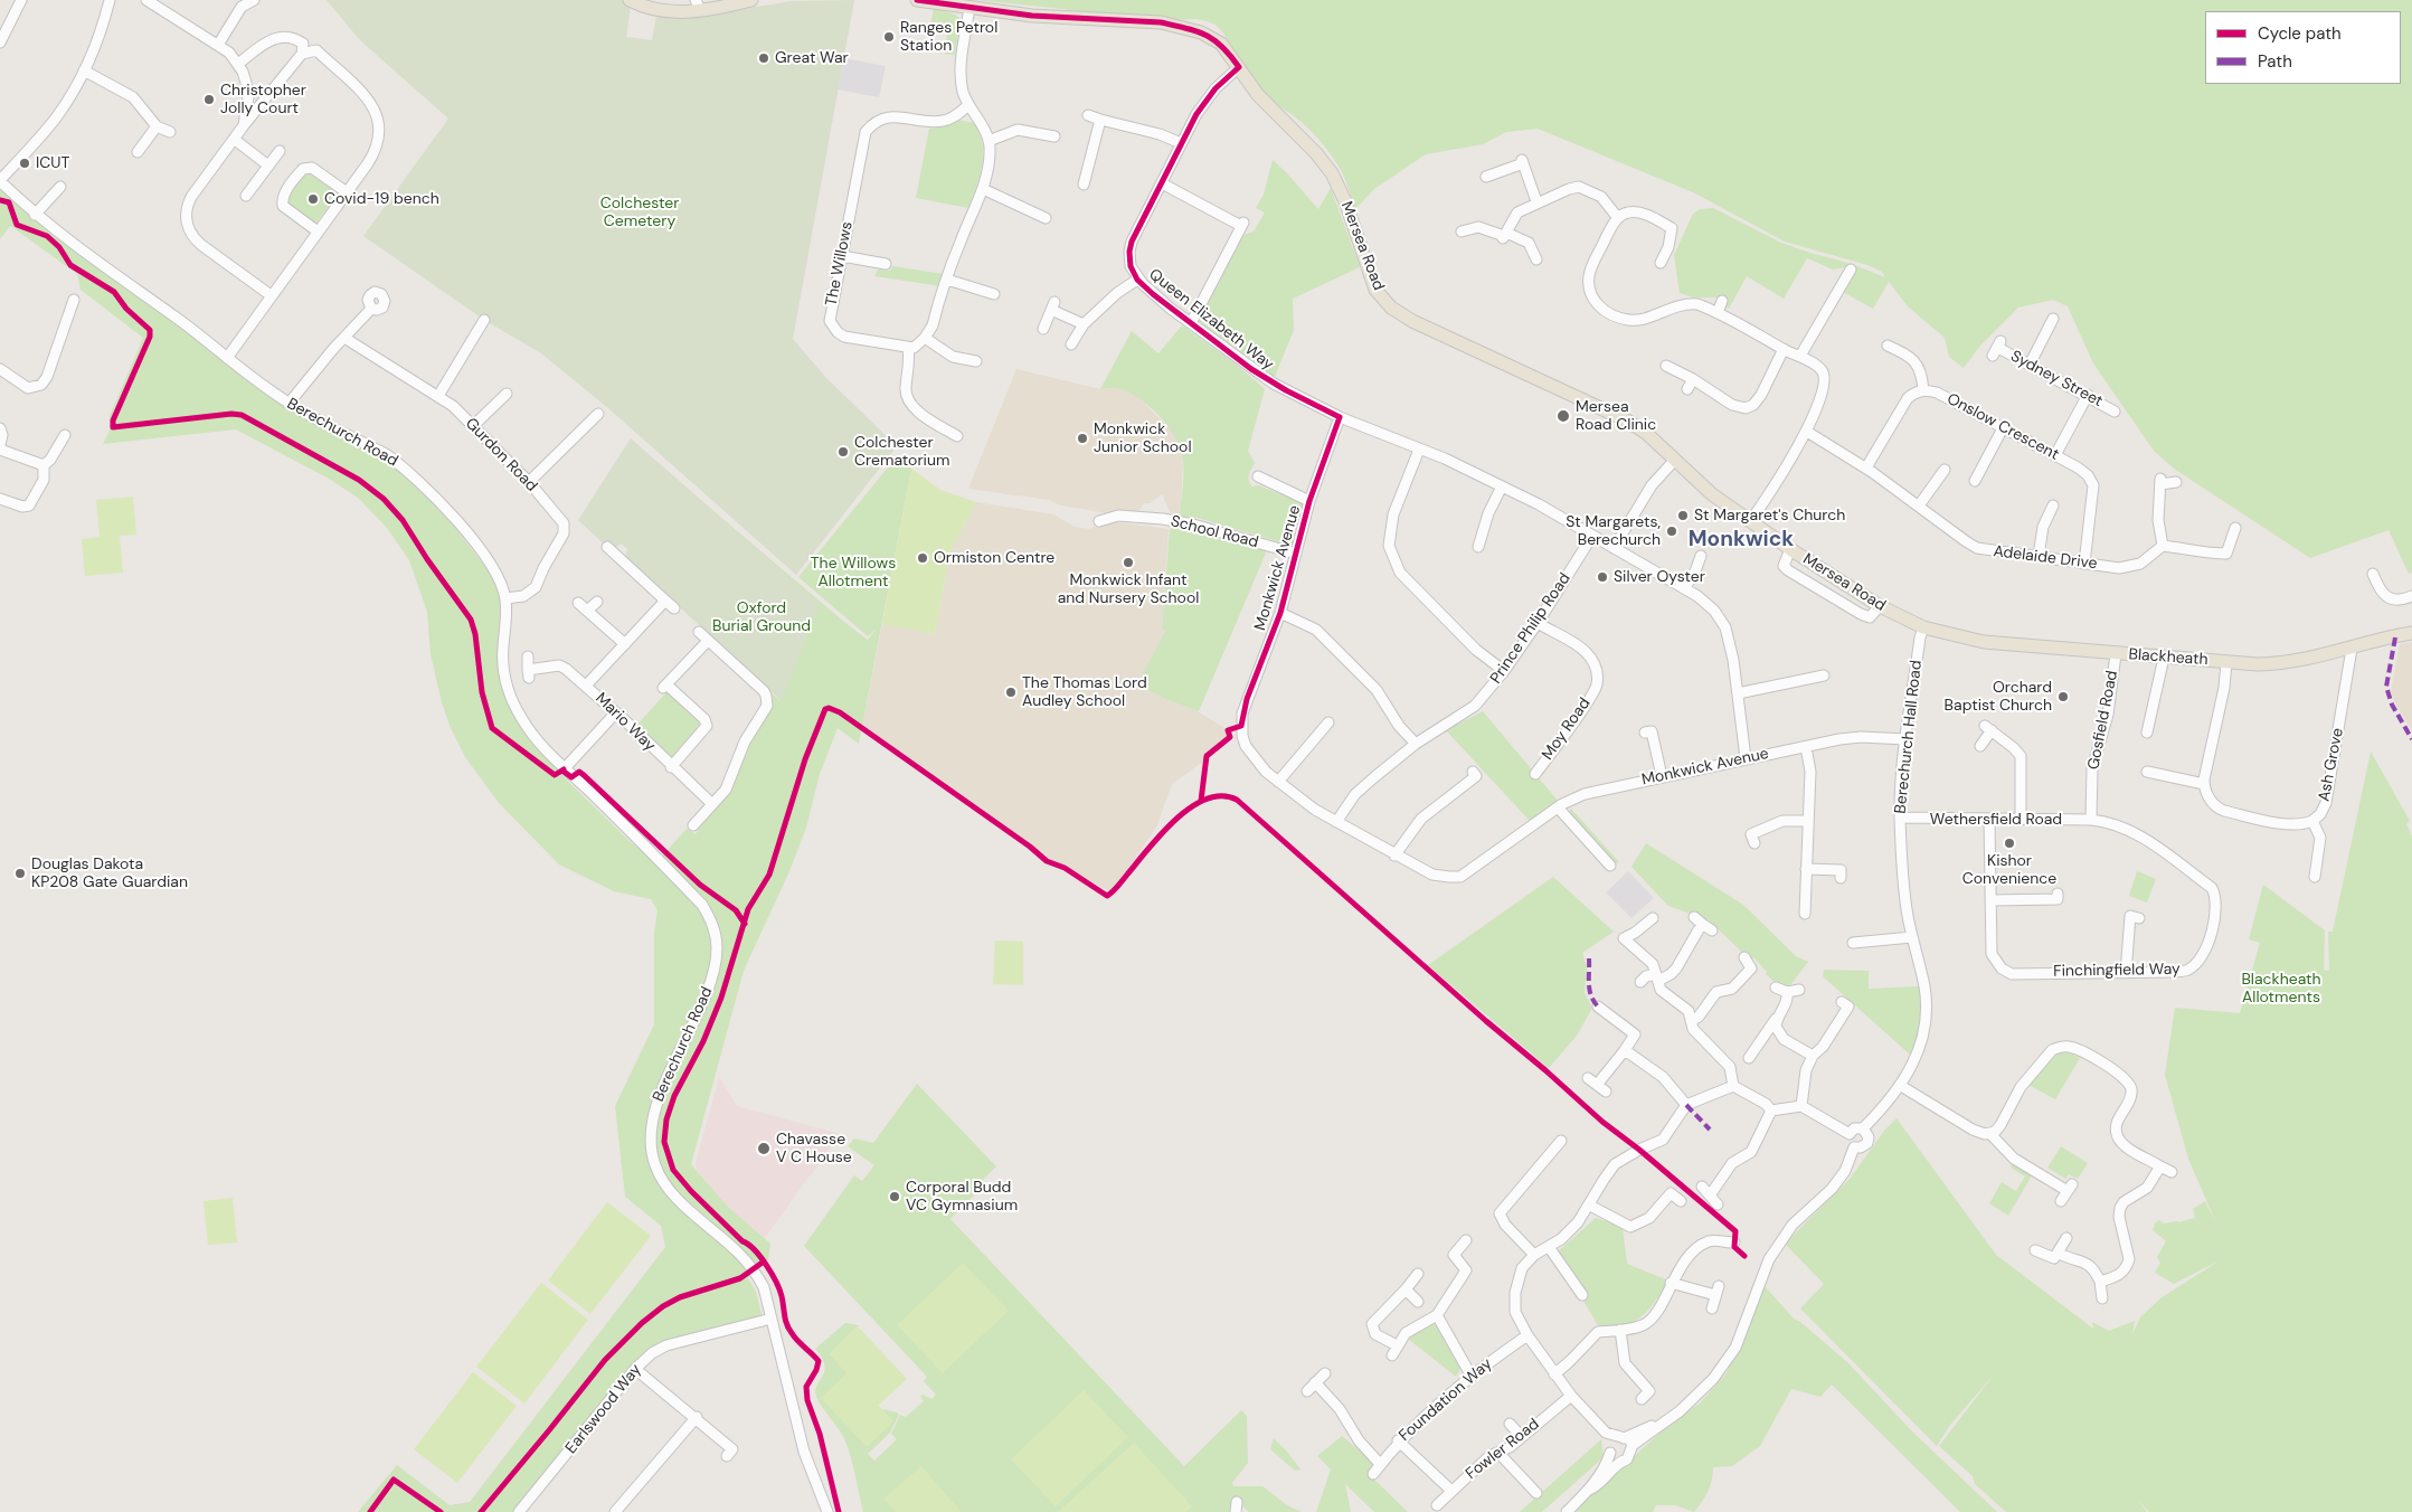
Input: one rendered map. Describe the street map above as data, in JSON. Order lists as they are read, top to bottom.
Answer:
{
  "streets": {
    "main road": ["Mersea Road", "Blackheath"],
    "street": [
      "The Willows",
      "Queen Elizabeth Way",
      "Sydney Street",
      "Onslow Crescent",
      "Berechurch Road",
      "Gurdon Road",
      "School Road",
      "Adelaide Drive",
      "Monkwick Avenue",
      "Prince Philip Road",
      "Gosfield Road",
      "Mario Way",
      "Moy Road",
      "Berechurch Hall Road",
      "Ash Grove",
      "Wethersfield Road",
      "Finchingfield Way",
      "Foundation Way",
      "Earlswood Way",
      "Fowler Road"
    ]
  },
  "crossings": [
    ["Mersea Road", "Queen Elizabeth Way"],
    ["Mersea Road", "Blackheath"],
    ["Mersea Road", "Berechurch Hall Road"],
    ["Queen Elizabeth Way", "Monkwick Avenue"],
    ["Queen Elizabeth Way", "Prince Philip Road"],
    ["Onslow Crescent", "Adelaide Drive"],
    ["Berechurch Road", "Gurdon Road"],
    ["Berechurch Road", "Earlswood Way"],
    ["School Road", "Monkwick Avenue"],
    ["Monkwick Avenue", "Prince Philip Road"],
    ["Monkwick Avenue", "Berechurch Hall Road"],
    ["Prince Philip Road", "Moy Road"],
    ["Blackheath", "Gosfield Road"],
    ["Blackheath", "Berechurch Hall Road"],
    ["Blackheath", "Ash Grove"],
    ["Gosfield Road", "Wethersfield Road"],
    ["Gosfield Road", "Finchingfield Way"],
    ["Berechurch Hall Road", "Wethersfield Road"],
    ["Wethersfield Road", "Finchingfield Way"]
  ],
  "districts": ["Monkwick"],
  "parks": [
    "Colchester Cemetery",
    "The Willows Allotment",
    "Oxford Burial Ground",
    "Blackheath Allotments"
  ],
  "places": [
    "Ranges Petrol Station",
    "Great War",
    "Christopher Jolly Court",
    "ICUT",
    "Covid-19 bench",
    "Mersea Road Clinic",
    "Monkwick Junior School",
    "Colchester Crematorium",
    "St Margaret's Church",
    "St Margarets, Berechurch",
    "Ormiston Centre",
    "Monkwick Infant and Nursery School",
    "Silver Oyster",
    "The Thomas Lord Audley School",
    "Orchard Baptist Church",
    "Kishor Convenience",
    "Douglas Dakota KP208 Gate Guardian",
    "Chavasse V C House",
    "Corporal Budd VC Gymnasium"
  ],
  "legend": ["Cycle path", "Path"]
}
